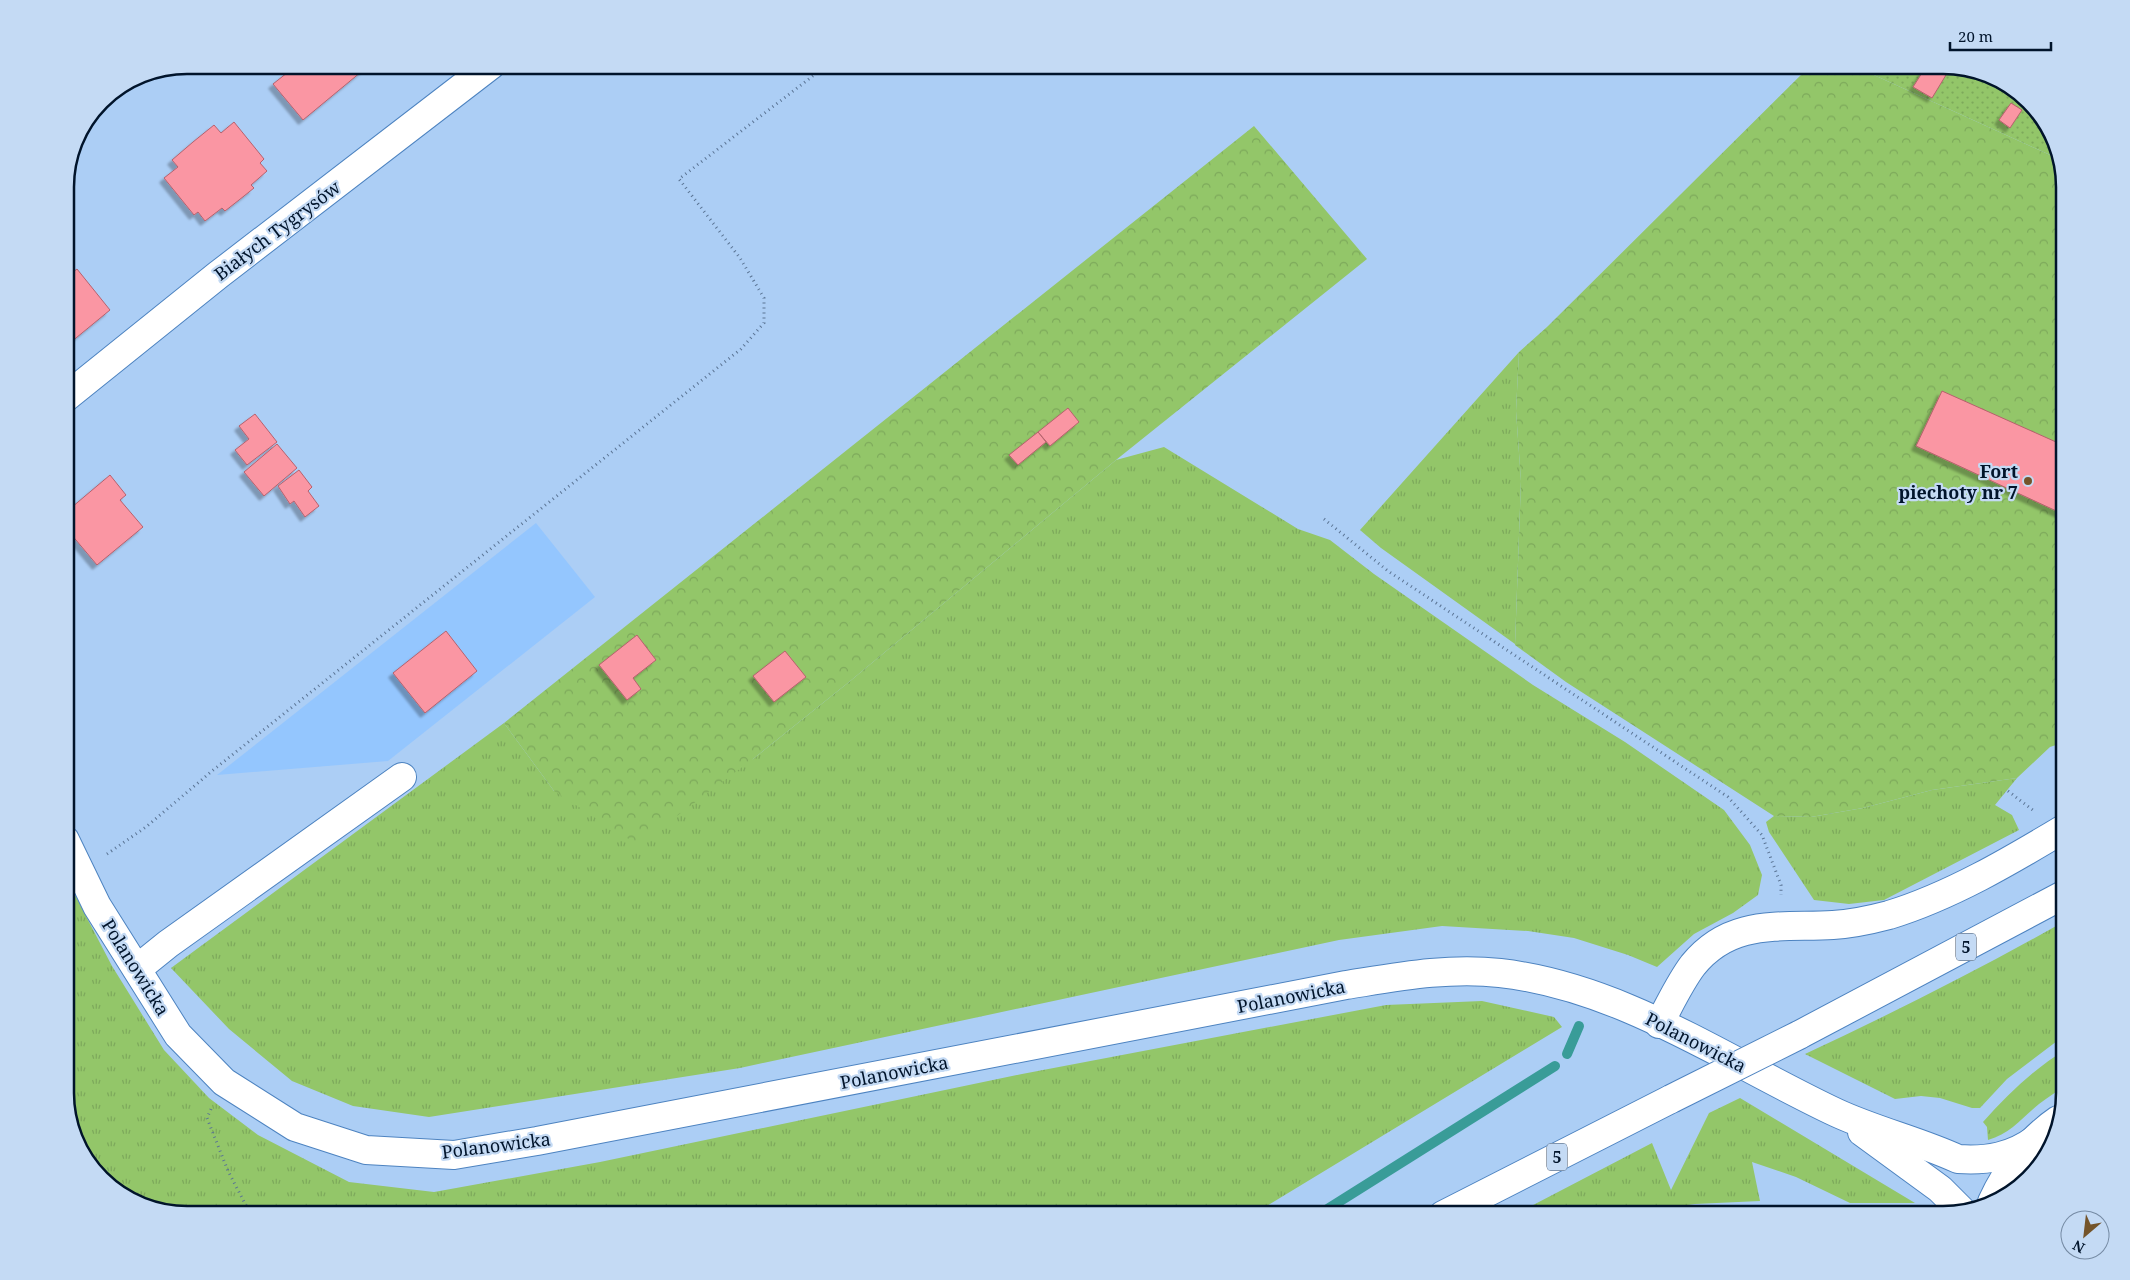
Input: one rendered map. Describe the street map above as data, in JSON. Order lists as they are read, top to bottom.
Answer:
{
  "streets": {
    "main road": ["Białych Tygrysów", "5", "Polanowicka"]
  },
  "places": ["Fort piechoty nr 7"],
  "scale_bar": "20 m",
  "north": "bottom left"
}
